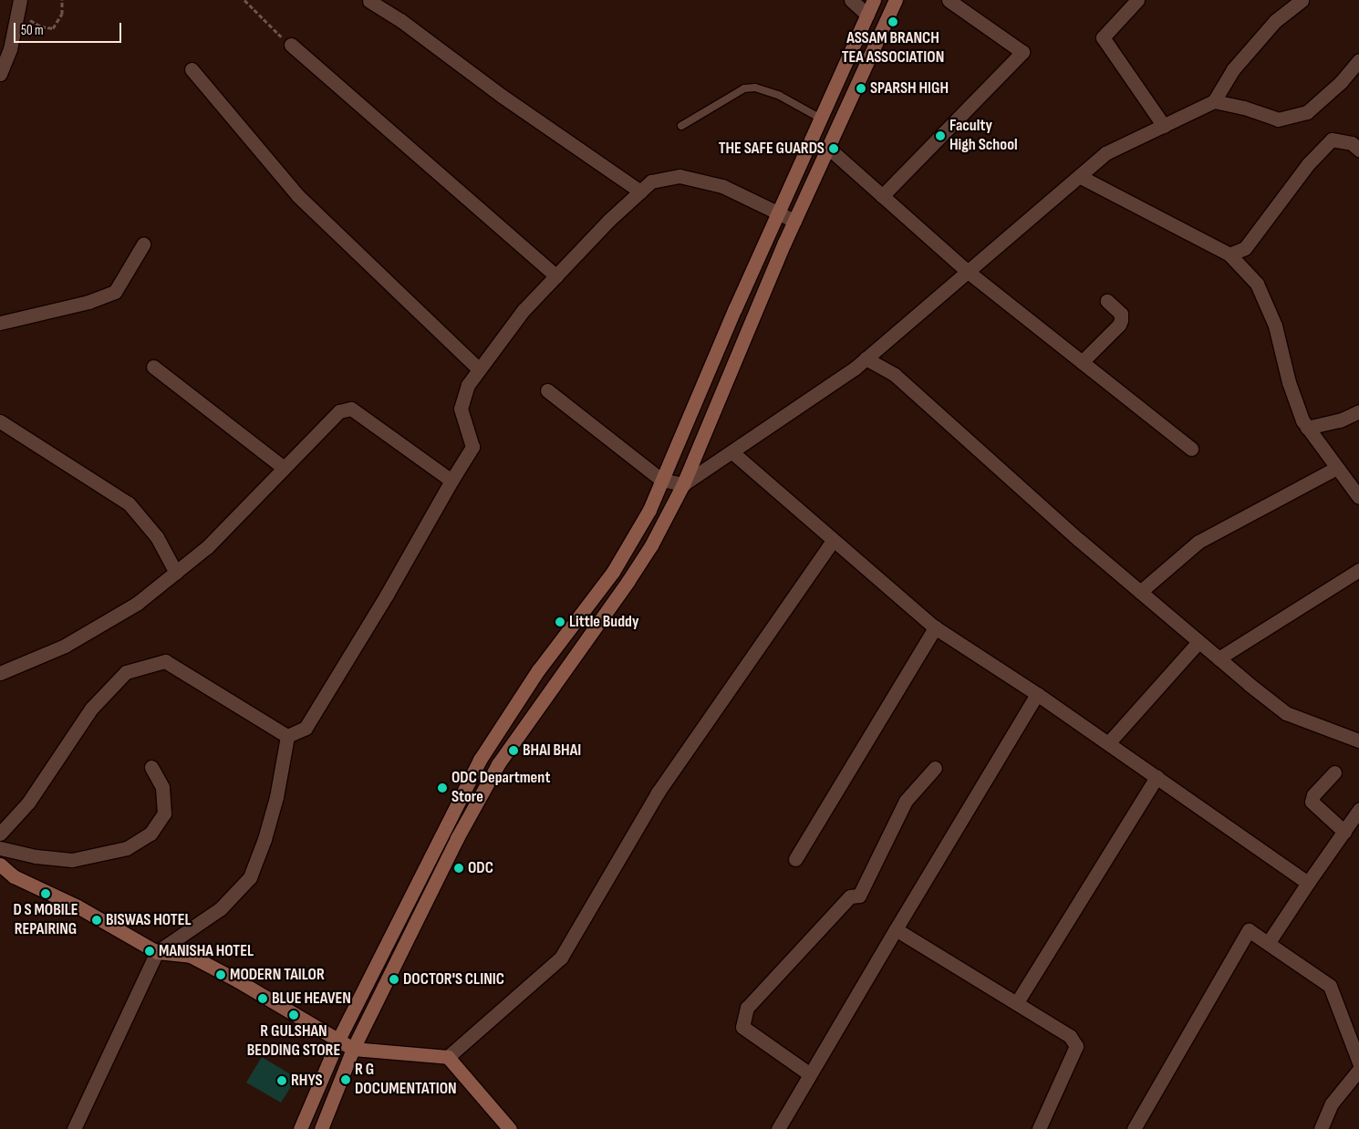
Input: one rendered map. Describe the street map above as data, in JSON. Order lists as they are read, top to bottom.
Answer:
{
  "places": [
    "ASSAM BRANCH TEA ASSOCIATION",
    "SPARSH HIGH",
    "Faculty High School",
    "THE SAFE GUARDS",
    "Little Buddy",
    "BHAI BHAI",
    "ODC Department Store",
    "ODC",
    "D S MOBILE REPAIRING",
    "BISWAS HOTEL",
    "MANISHA HOTEL",
    "MODERN TAILOR",
    "DOCTOR'S CLINIC",
    "BLUE HEAVEN",
    "R GULSHAN BEDDING STORE",
    "R G DOCUMENTATION",
    "RHYS"
  ],
  "scale_bar": "50 m"
}
